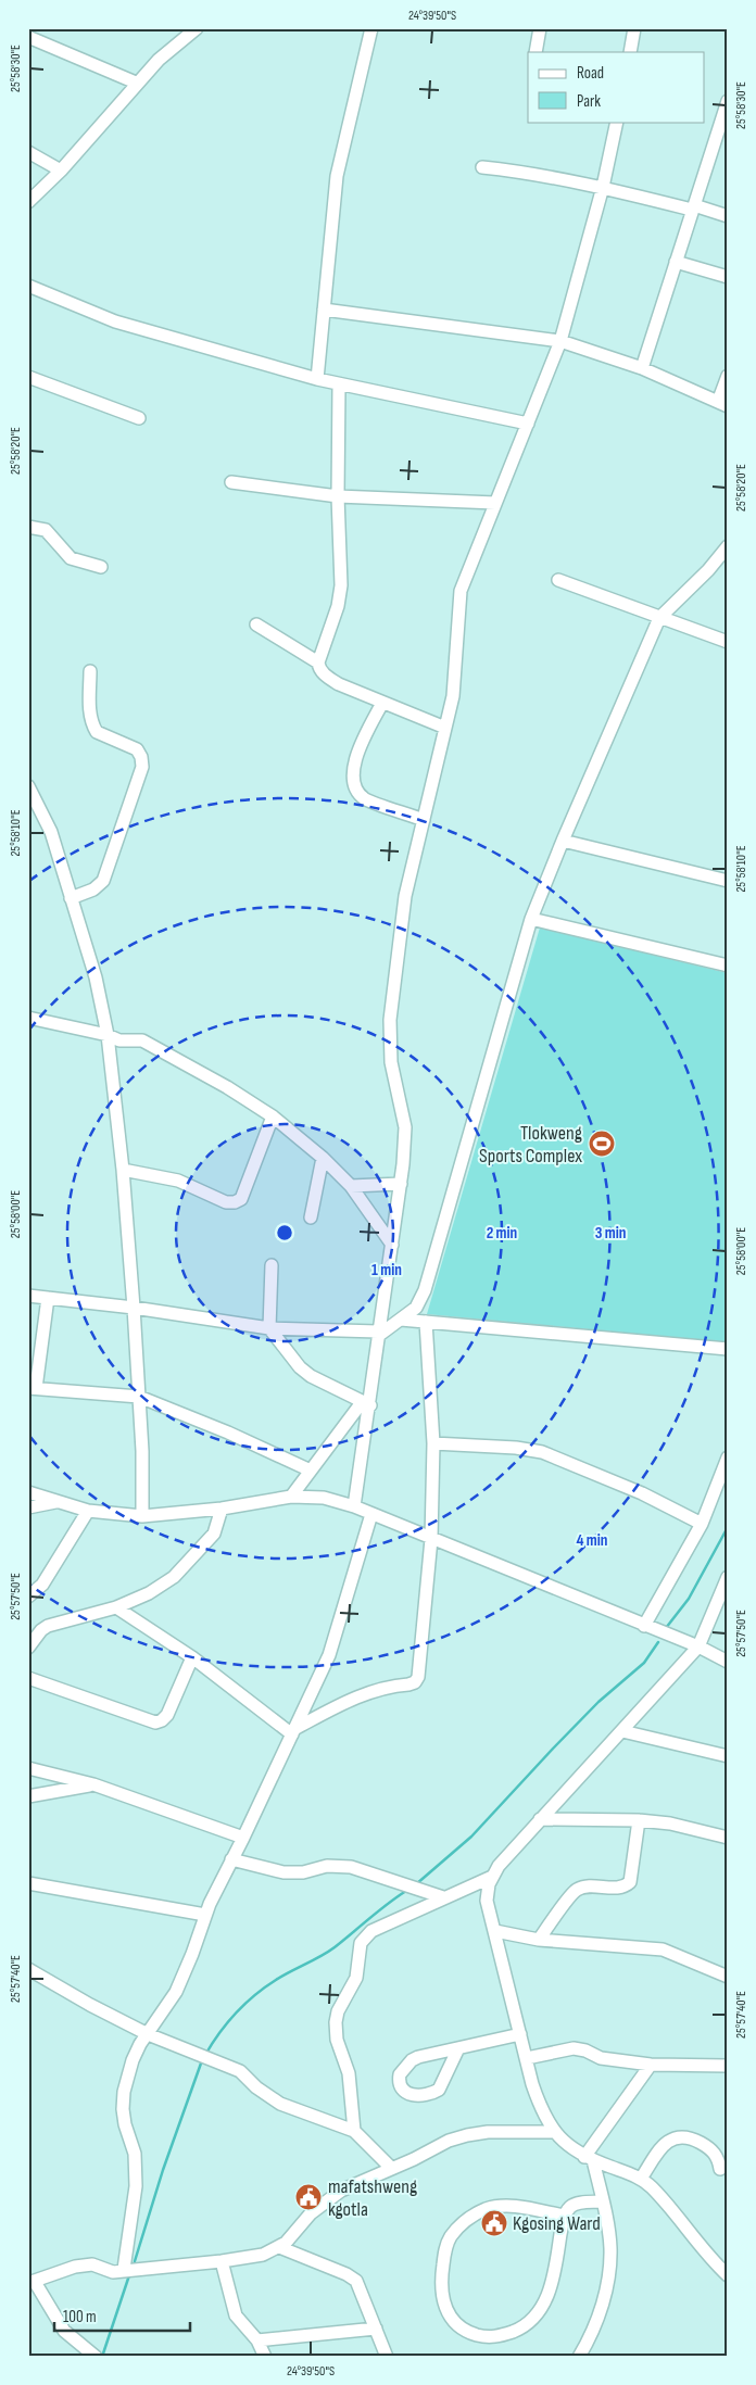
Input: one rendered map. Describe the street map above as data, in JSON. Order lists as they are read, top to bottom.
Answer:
{
  "places": {
    "sports": ["Tlokweng Sports Complex"],
    "public building": ["mafatshweng kgotla", "Kgosing Ward"]
  },
  "legend": ["Road", "Park"],
  "scale_bar": "100 m",
  "coordinates": [
    "24°39'50\"S",
    "25°58'30\"E",
    "25°58'20\"E",
    "25°58'10\"E",
    "25°58'00\"E",
    "25°57'50\"E",
    "25°57'40\"E"
  ],
  "rings": [
    "2 min",
    "3 min",
    "1 min",
    "4 min"
  ]
}
